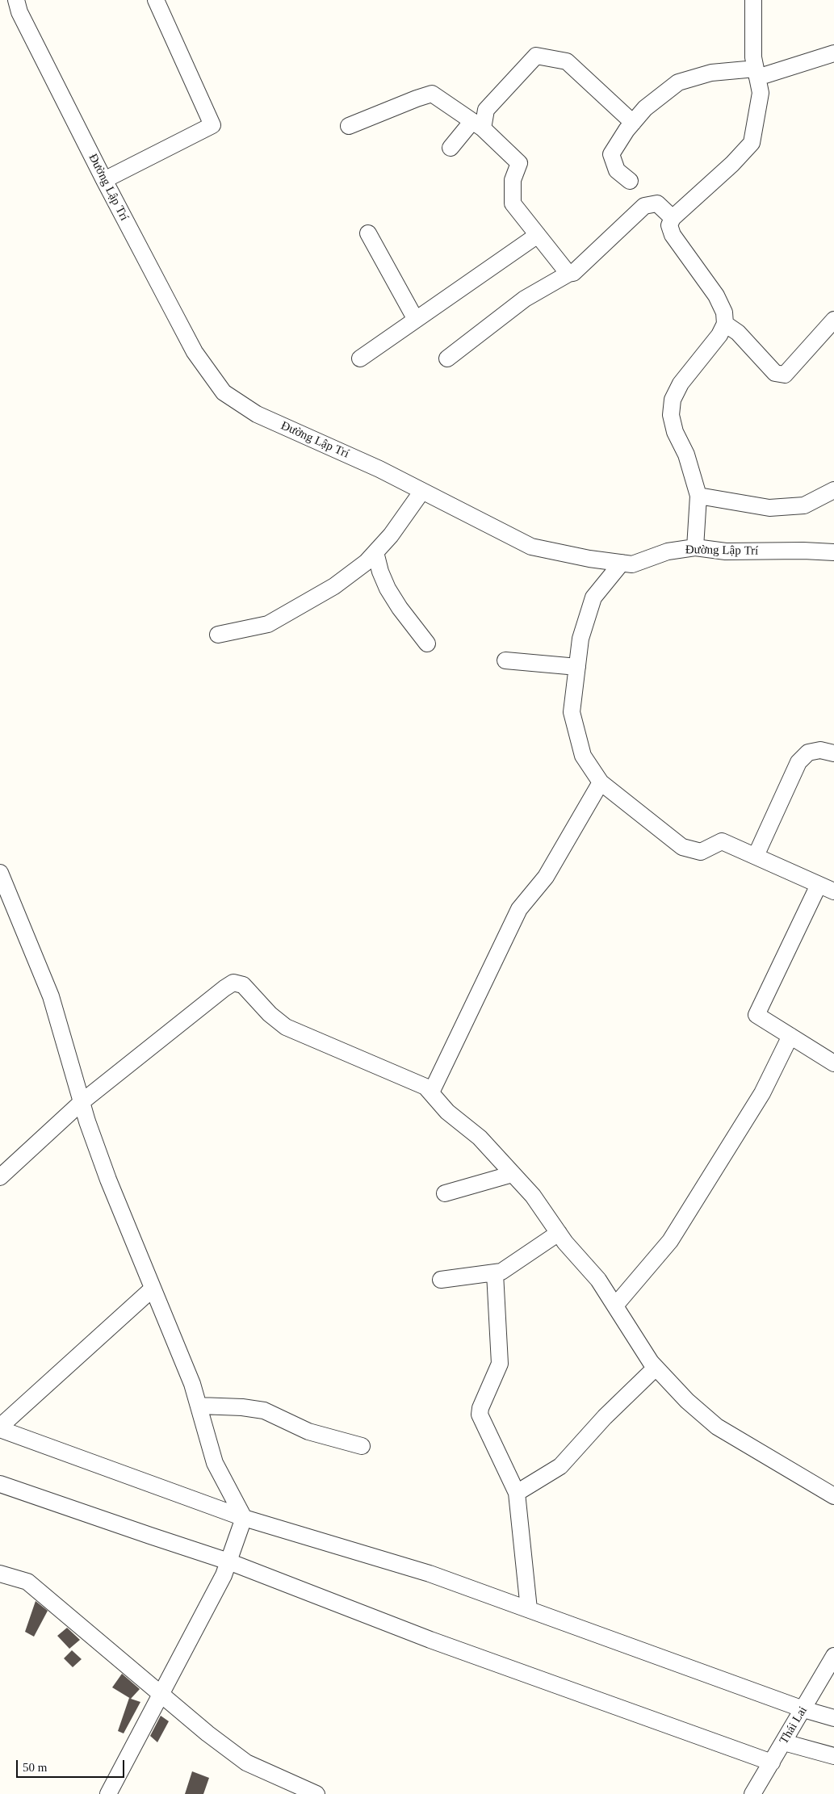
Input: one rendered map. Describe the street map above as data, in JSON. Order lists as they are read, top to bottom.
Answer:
{
  "streets": {
    "street": ["Đường Lập Trí", "Thái Lai"]
  },
  "scale_bar": "50 m"
}
